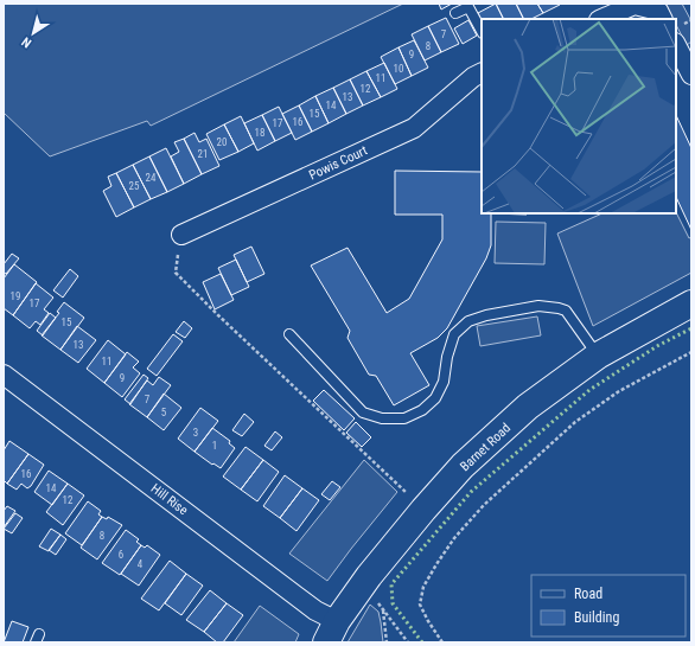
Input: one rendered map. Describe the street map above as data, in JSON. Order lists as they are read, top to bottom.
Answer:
{
  "streets": {
    "main road": ["Barnet Road"],
    "street": ["Powis Court", "Hill Rise"]
  },
  "crossings": [
    ["Barnet Road", "Hill Rise"]
  ],
  "house_numbers": [
    "7",
    "8",
    "9",
    "10",
    "11",
    "12",
    "13",
    "14",
    "15",
    "16",
    "17",
    "18",
    "20",
    "21",
    "24",
    "25",
    "19",
    "17",
    "15",
    "13",
    "11",
    "9",
    "7",
    "5",
    "3",
    "1",
    "16",
    "14",
    "12",
    "8",
    "6",
    "4"
  ],
  "legend": ["Road", "Building"],
  "north": "bottom left"
}
